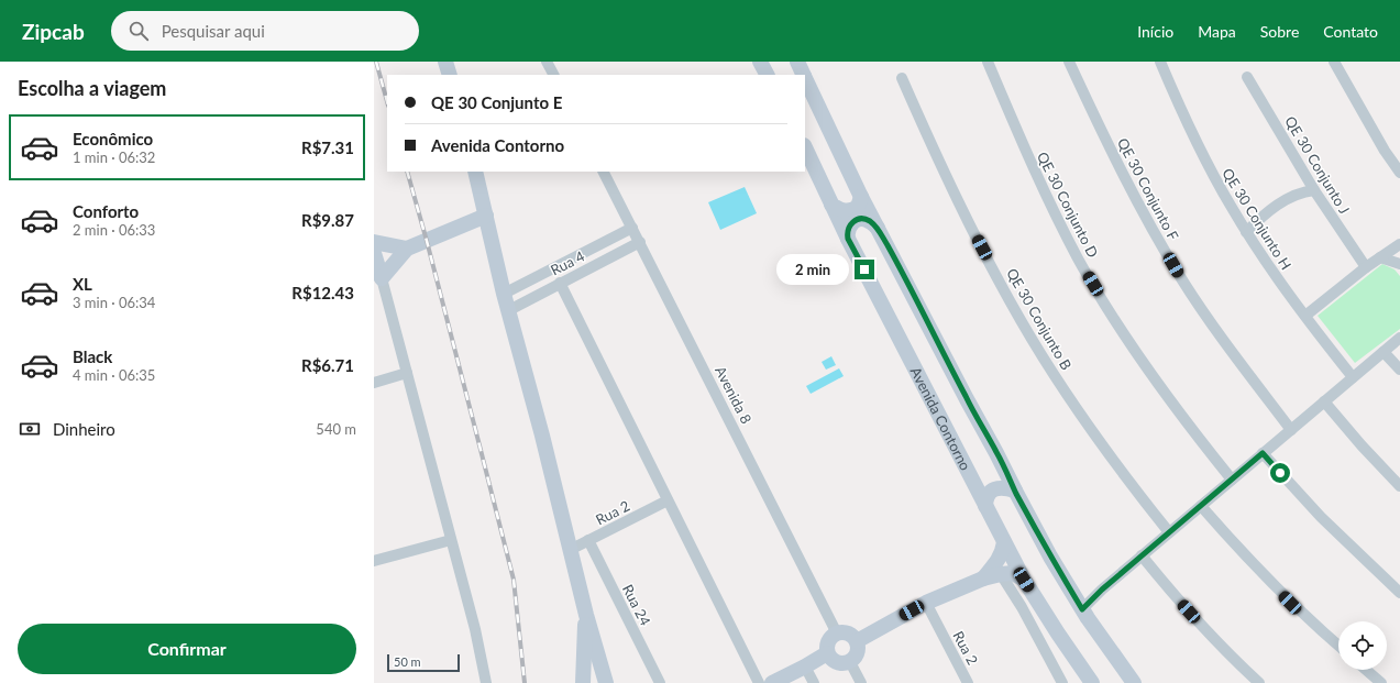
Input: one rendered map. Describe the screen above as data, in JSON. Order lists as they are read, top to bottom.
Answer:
{
  "streets": {
    "main road": ["Avenida Contorno"],
    "street": [
      "QE 30 Conjunto J",
      "QE 30 Conjunto F",
      "QE 30 Conjunto D",
      "QE 30 Conjunto H",
      "Rua 4",
      "QE 30 Conjunto B",
      "Avenida 8",
      "Rua 2",
      "Rua 24"
    ]
  },
  "crossings": [
    ["Rua 4", "Avenida 8"],
    ["Rua 2", "Rua 24"]
  ],
  "scale_bar": "50 m",
  "page": {
    "header": "Zipcab",
    "search": "Pesquisar aqui",
    "nav": [
      "Início",
      "Mapa",
      "Sobre",
      "Contato"
    ],
    "heading": "Escolha a viagem",
    "banner": ["QE 30 Conjunto E", "Avenida Contorno"],
    "list": [
      {
        "name": "Econômico",
        "note": "1 min · 06:32",
        "value": "R$7.31"
      },
      {
        "name": "Conforto",
        "note": "2 min · 06:33",
        "value": "R$9.87"
      },
      {
        "name": "XL",
        "note": "3 min · 06:34",
        "value": "R$12.43"
      },
      {
        "name": "Black",
        "note": "4 min · 06:35",
        "value": "R$6.71"
      }
    ],
    "bubble": "2 min",
    "pay": ["Dinheiro", "540 m"],
    "buttons": "Confirmar",
    "scale": "50 m"
  }
}
